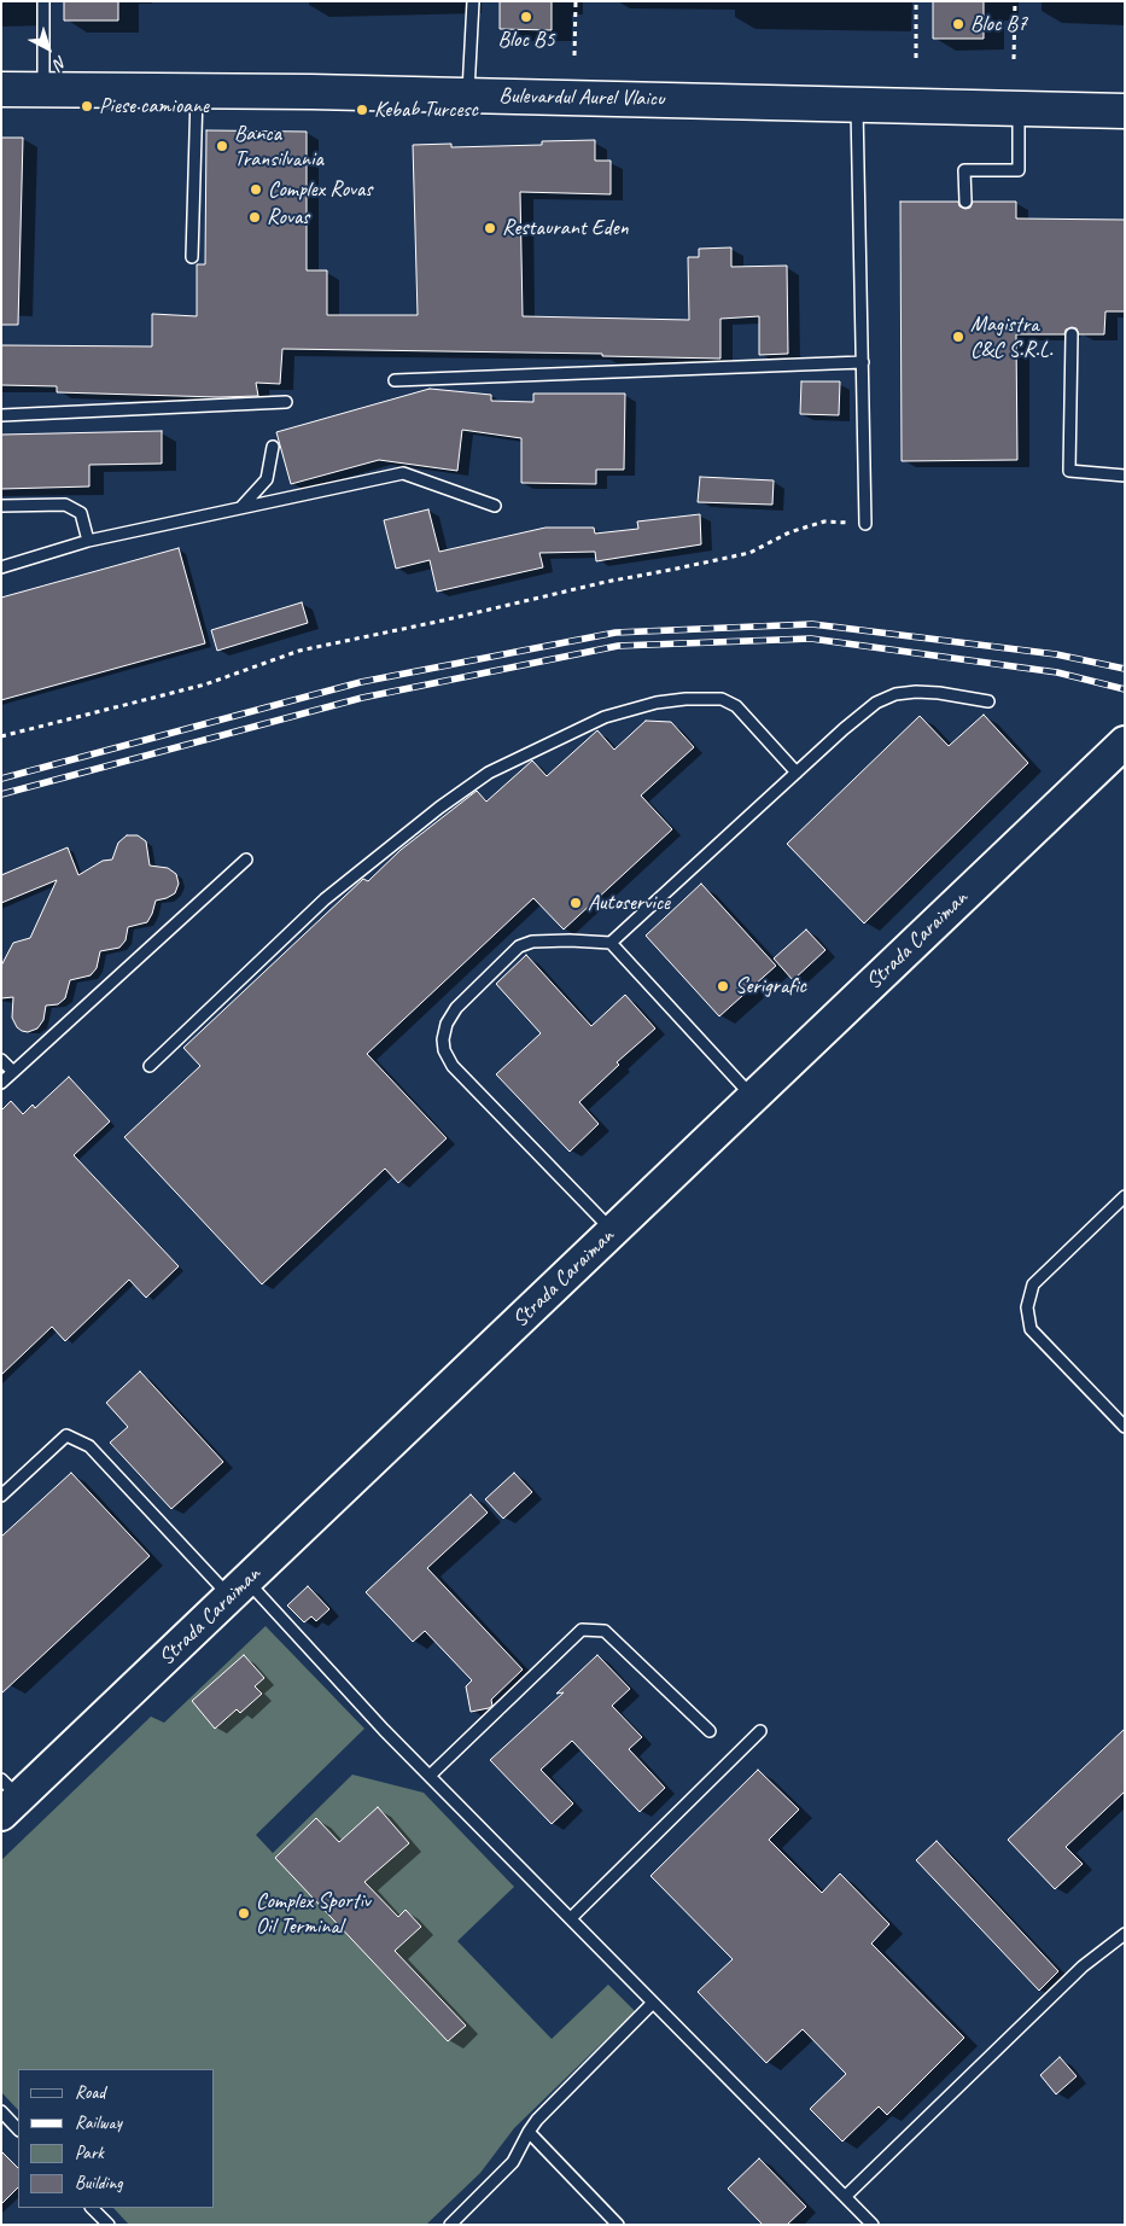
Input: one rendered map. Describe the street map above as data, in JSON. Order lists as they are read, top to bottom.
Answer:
{
  "streets": {
    "main road": ["Bulevardul Aurel Vlaicu"],
    "street": ["Strada Caraiman"]
  },
  "places": [
    "Bloc B5",
    "Bloc B7",
    "Piese camioane",
    "Kebab Turcesc",
    "Banca Transilvania",
    "Complex Rovas",
    "Rovas",
    "Restaurant Eden",
    "Magistra C&C S.R.L.",
    "Autoservice",
    "Serigrafic",
    "Complex Sportiv Oil Terminal"
  ],
  "legend": [
    "Road",
    "Railway",
    "Park",
    "Building"
  ],
  "north": "bottom right"
}
